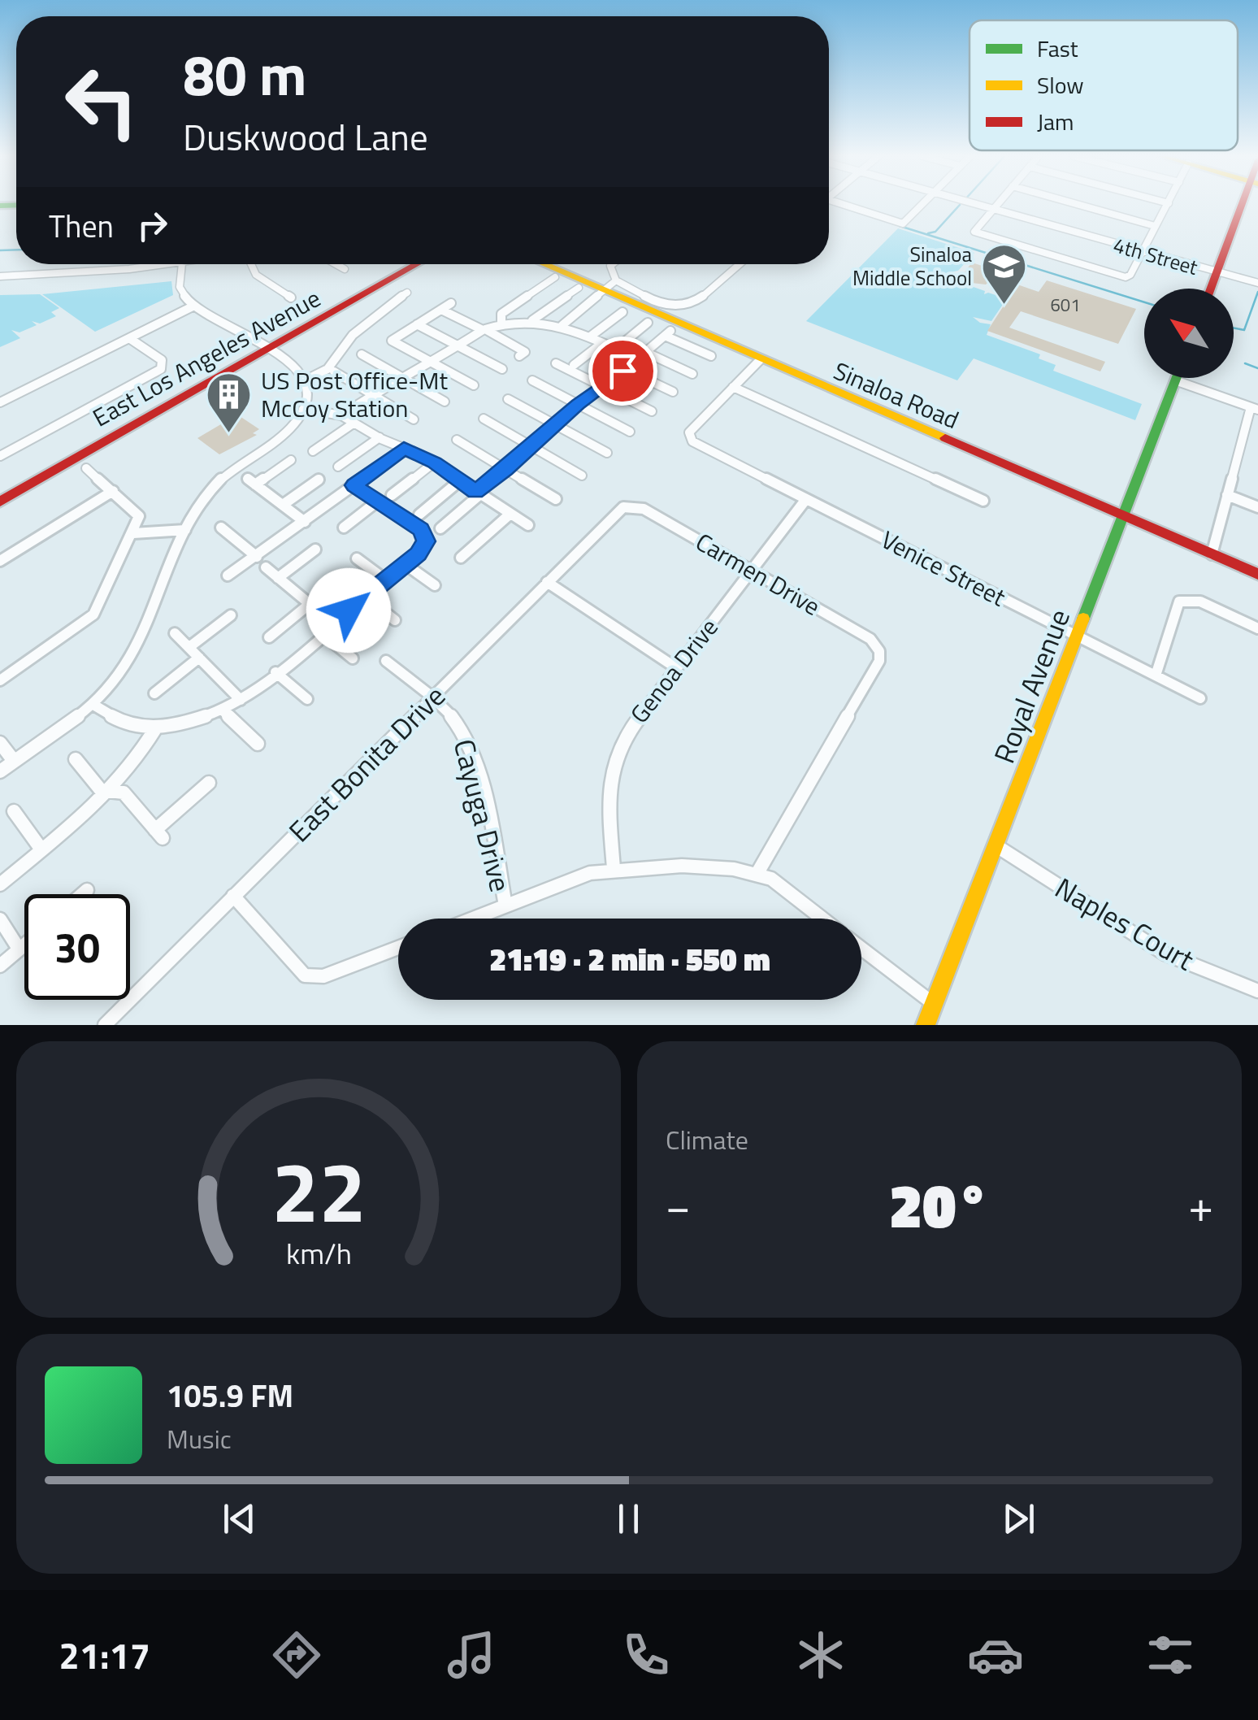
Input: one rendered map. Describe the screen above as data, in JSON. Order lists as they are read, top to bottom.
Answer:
{
  "streets": {
    "main road": ["East Los Angeles Avenue", "Sinaloa Road", "Royal Avenue"],
    "street": [
      "4th Street",
      "Venice Street",
      "Carmen Drive",
      "Genoa Drive",
      "East Bonita Drive",
      "Cayuga Drive",
      "Naples Court"
    ]
  },
  "crossings": [
    ["Sinaloa Road", "Royal Avenue"],
    ["Venice Street", "Genoa Drive"],
    ["Venice Street", "Royal Avenue"],
    ["Carmen Drive", "Genoa Drive"],
    ["Carmen Drive", "East Bonita Drive"],
    ["Royal Avenue", "Naples Court"],
    ["East Bonita Drive", "Cayuga Drive"]
  ],
  "places": {
    "school or university": ["Sinaloa Middle School"],
    "building": ["US Post Office-Mt McCoy Station"]
  },
  "house_numbers": ["601"],
  "legend": ["Fast", "Slow", "Jam"],
  "north": "top left",
  "page": {
    "turn": ["80 m", "Duskwood Lane"],
    "then": "Then",
    "limit": "30",
    "trip": "21:19 · 2 min · 550 m",
    "tile": "Climate",
    "heat": ["−", "20°", "+"],
    "song": ["105.9 FM", "Music"],
    "tabs": "21:17",
    "gauge": ["22", "km/h"]
  }
}
